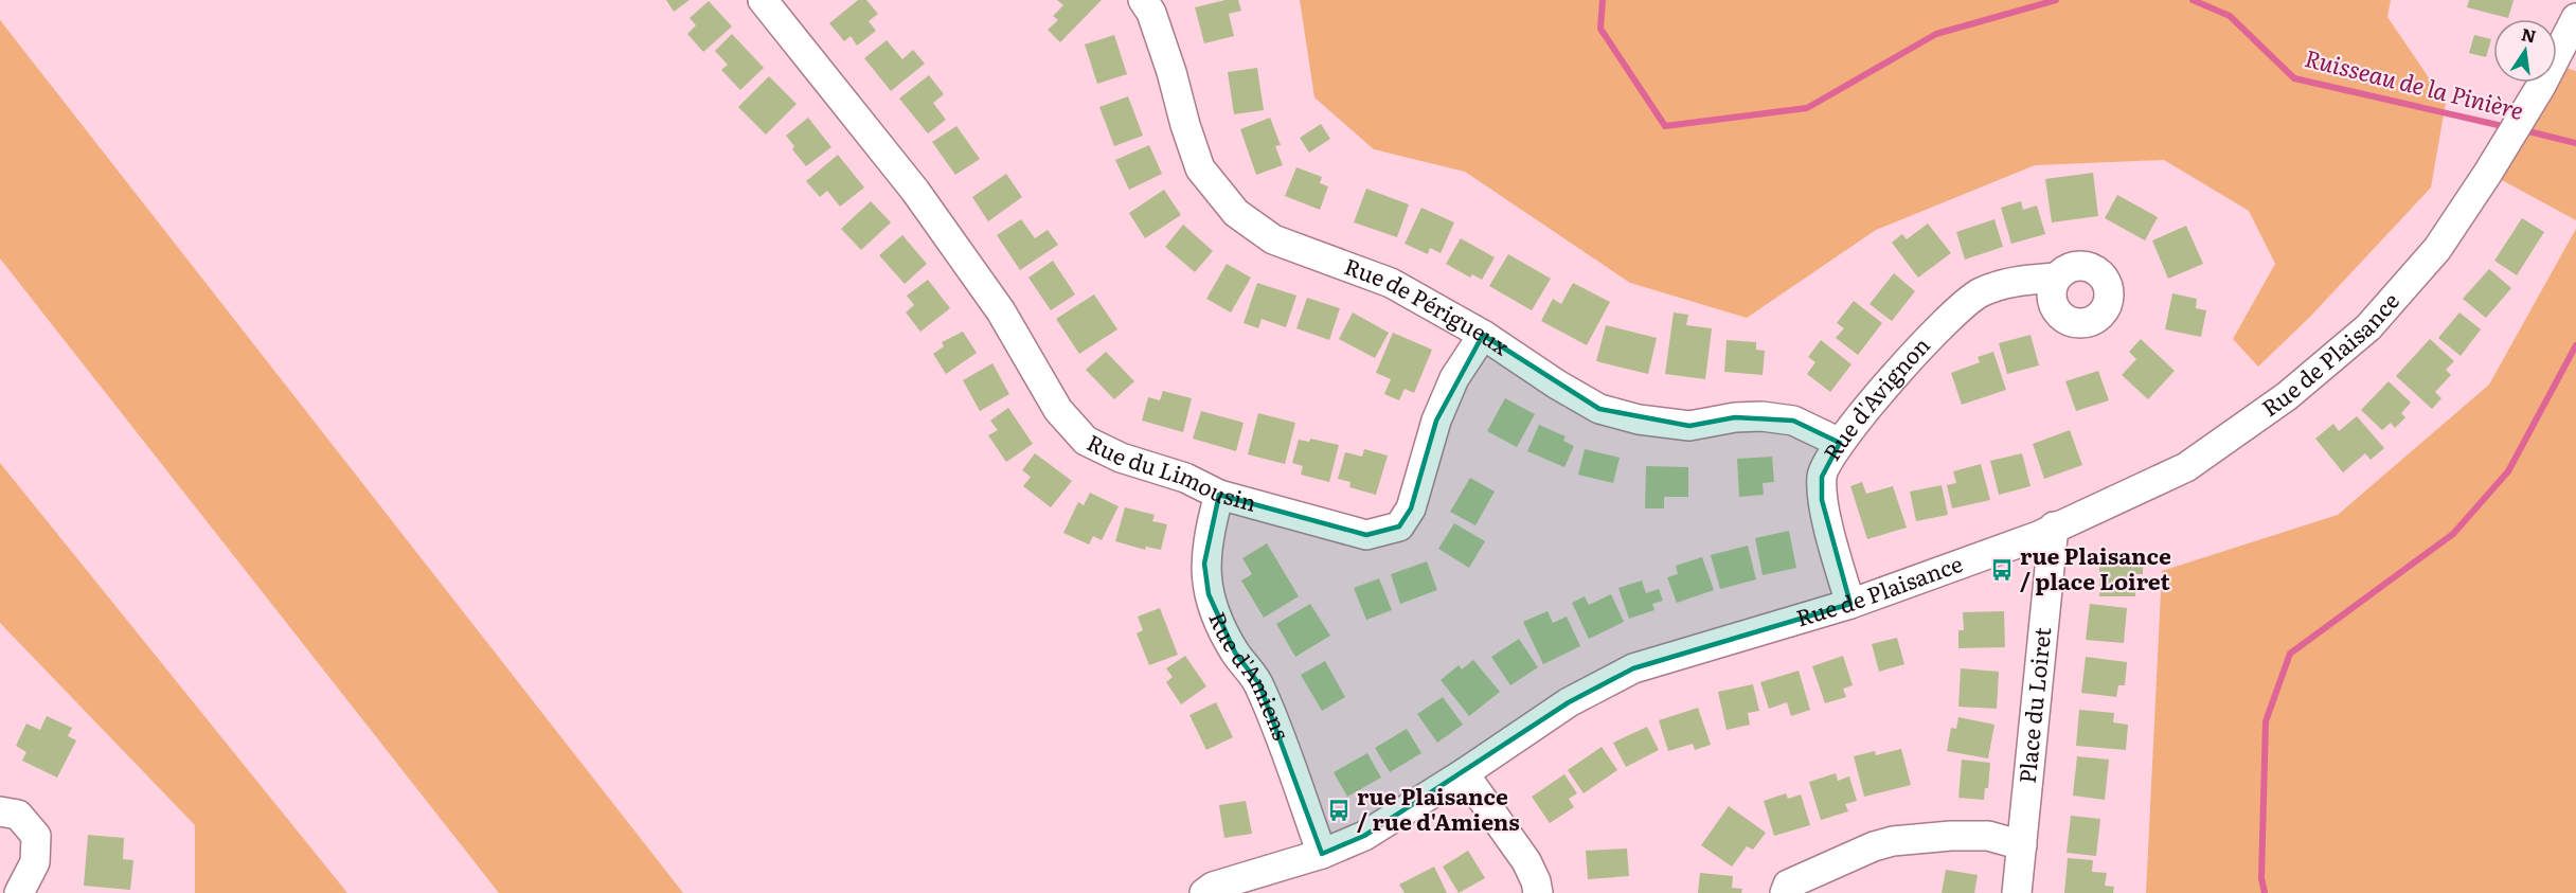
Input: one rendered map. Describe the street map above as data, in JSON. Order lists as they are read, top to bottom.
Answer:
{
  "streets": {
    "street": [
      "Rue de Périgueux",
      "Rue de Plaisance",
      "Rue d'Avignon",
      "Rue du Limousin",
      "Rue d'Amiens",
      "Place du Loiret"
    ]
  },
  "crossings": [
    ["Rue de Périgueux", "Rue d'Avignon"],
    ["Rue de Périgueux", "Rue du Limousin"],
    ["Rue de Plaisance", "Rue d'Avignon"],
    ["Rue de Plaisance", "Rue d'Amiens"],
    ["Rue de Plaisance", "Place du Loiret"],
    ["Rue du Limousin", "Rue d'Amiens"]
  ],
  "water": ["Ruisseau de la Pinière"],
  "places": {
    "bus stop": ["rue Plaisance / place Loiret", "rue Plaisance / rue d'Amiens"]
  },
  "north": "top"
}
